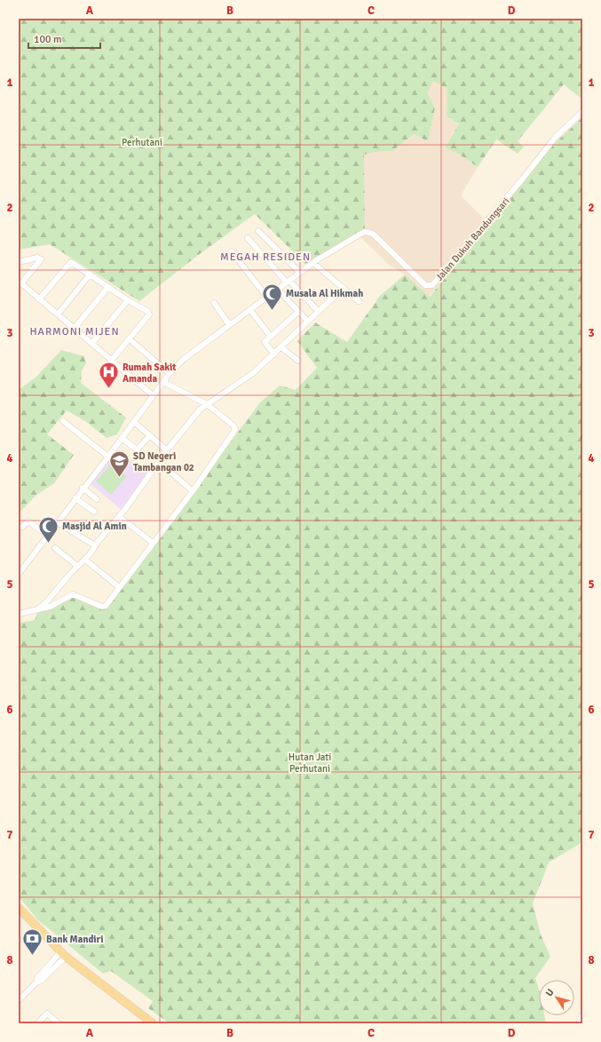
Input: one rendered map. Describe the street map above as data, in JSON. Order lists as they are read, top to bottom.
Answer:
{
  "streets": {
    "street": ["Jalan Dukuh Bandungsari"]
  },
  "districts": ["MEGAH RESIDEN", "HARMONI MIJEN"],
  "parks": ["Perhutani", "Hutan Jati Perhutani"],
  "places": {
    "mosque": ["Musala Al Hikmah", "Masjid Al Amin"],
    "hospital": ["Rumah Sakit Amanda"],
    "school or university": ["SD Negeri Tambangan 02"],
    "bank": ["Bank Mandiri"]
  },
  "scale_bar": "100 m",
  "north": "top left",
  "grid": {
    "columns": [
      "A",
      "B",
      "C",
      "D"
    ],
    "rows": [
      "1",
      "2",
      "3",
      "4",
      "5",
      "6",
      "7",
      "8"
    ]
  }
}
